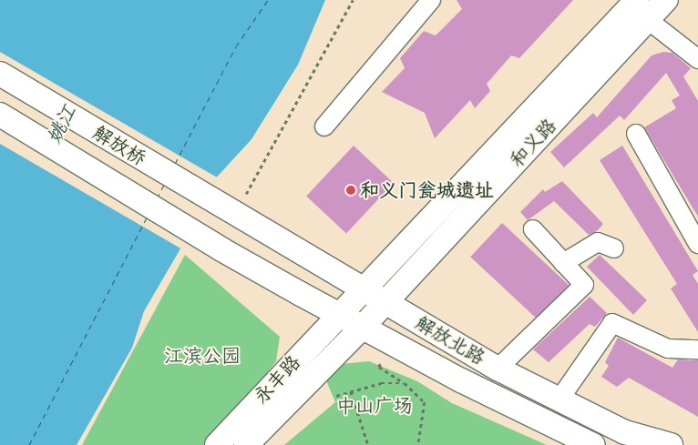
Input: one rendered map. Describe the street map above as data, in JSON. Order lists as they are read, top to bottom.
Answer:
{
  "streets": {
    "main road": [
      "和义路",
      "解放桥",
      "解放北路",
      "永丰路"
    ]
  },
  "crossings": [
    ["和义路", "解放北路"],
    ["和义路", "永丰路"],
    ["解放桥", "解放北路"],
    ["解放北路", "永丰路"]
  ],
  "water": ["姚江"],
  "parks": ["江滨公园", "中山广场"],
  "places": ["和义门瓮城遗址"]
}
